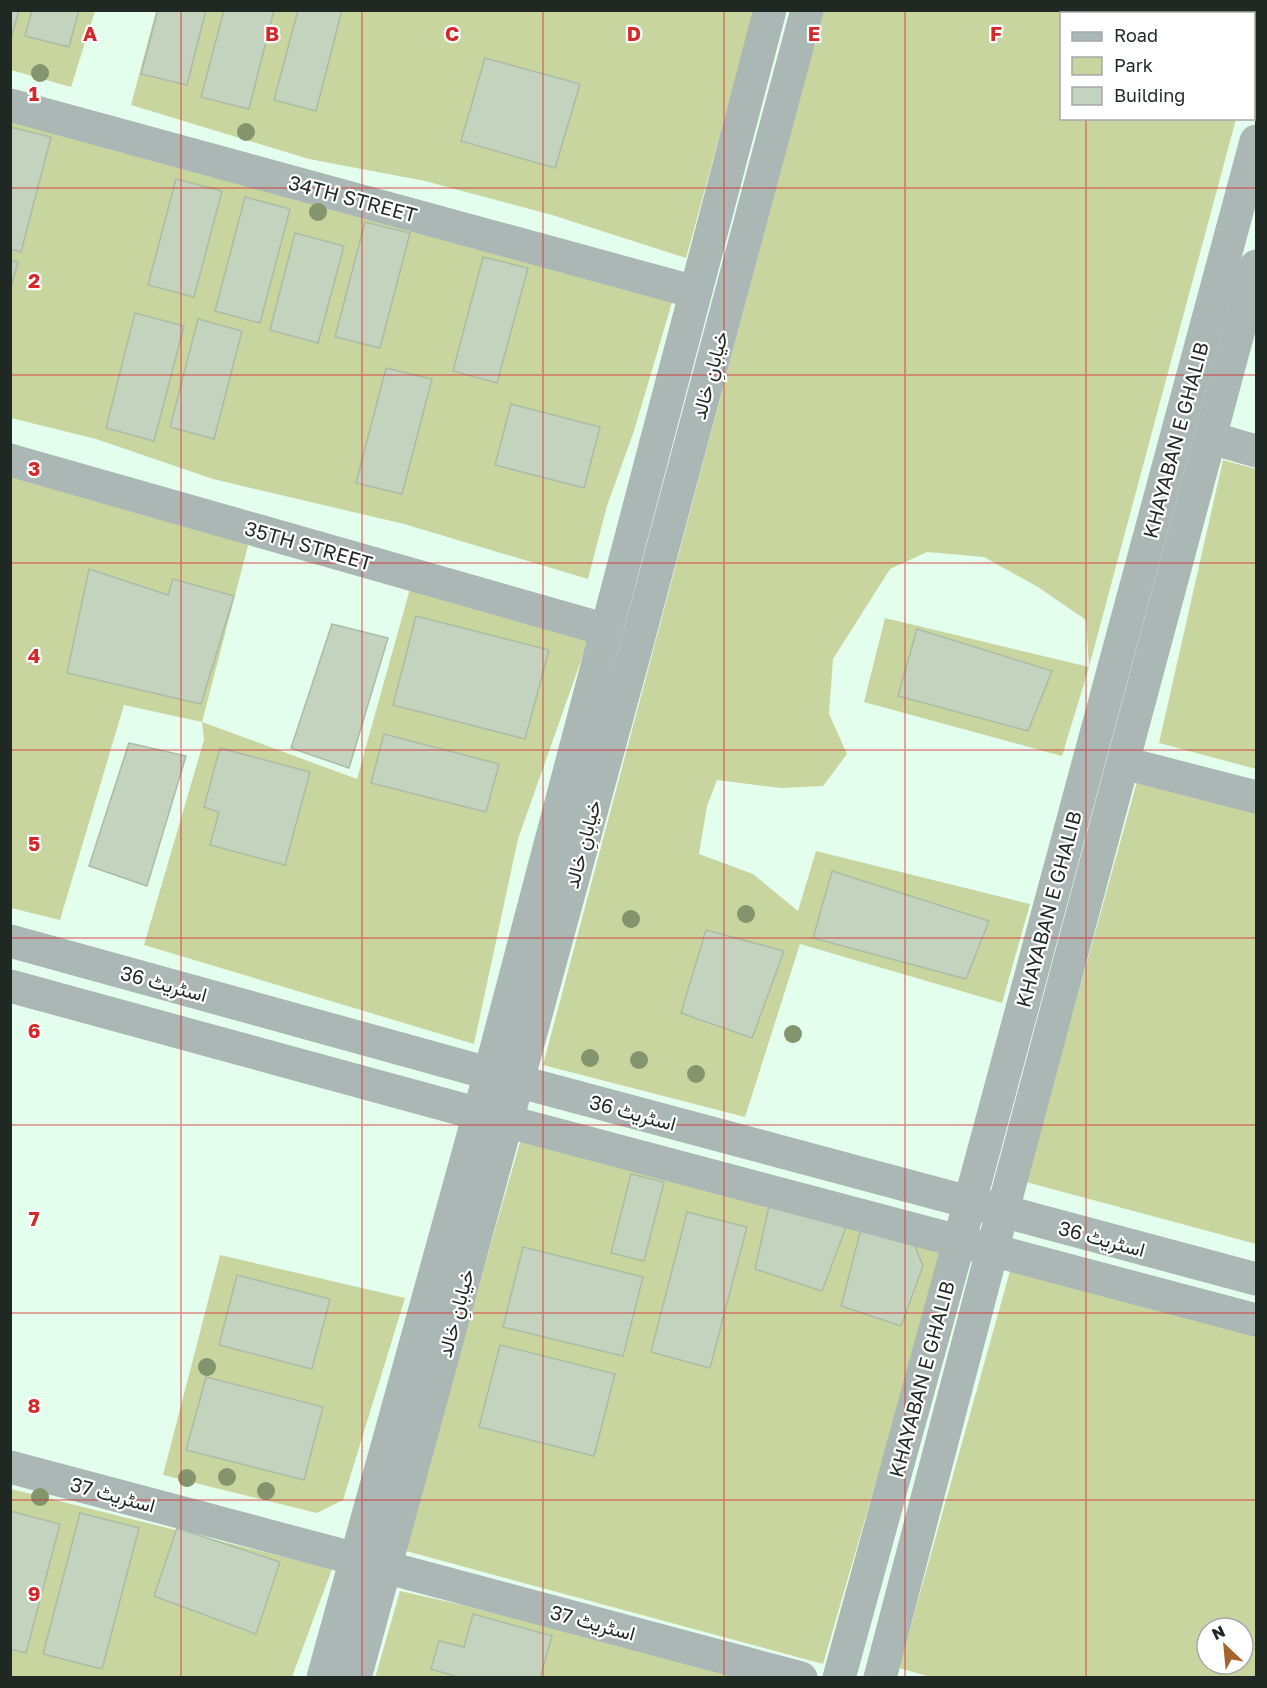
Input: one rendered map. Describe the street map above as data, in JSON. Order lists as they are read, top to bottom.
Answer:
{
  "streets": {
    "street": [
      "34TH STREET",
      "خیابانِ خالد",
      "KHAYABAN E GHALIB",
      "35TH STREET",
      "اسٹریٹ 36",
      "اسٹریٹ 37"
    ]
  },
  "crossings": [
    ["34TH STREET", "خیابانِ خالد"],
    ["خیابانِ خالد", "35TH STREET"],
    ["خیابانِ خالد", "اسٹریٹ 36"],
    ["خیابانِ خالد", "اسٹریٹ 37"],
    ["KHAYABAN E GHALIB", "اسٹریٹ 36"]
  ],
  "legend": ["Road", "Park", "Building"],
  "north": "top left",
  "grid": {
    "columns": [
      "A",
      "B",
      "C",
      "D",
      "E",
      "F"
    ],
    "rows": [
      "1",
      "2",
      "3",
      "4",
      "5",
      "6",
      "7",
      "8",
      "9"
    ]
  }
}
